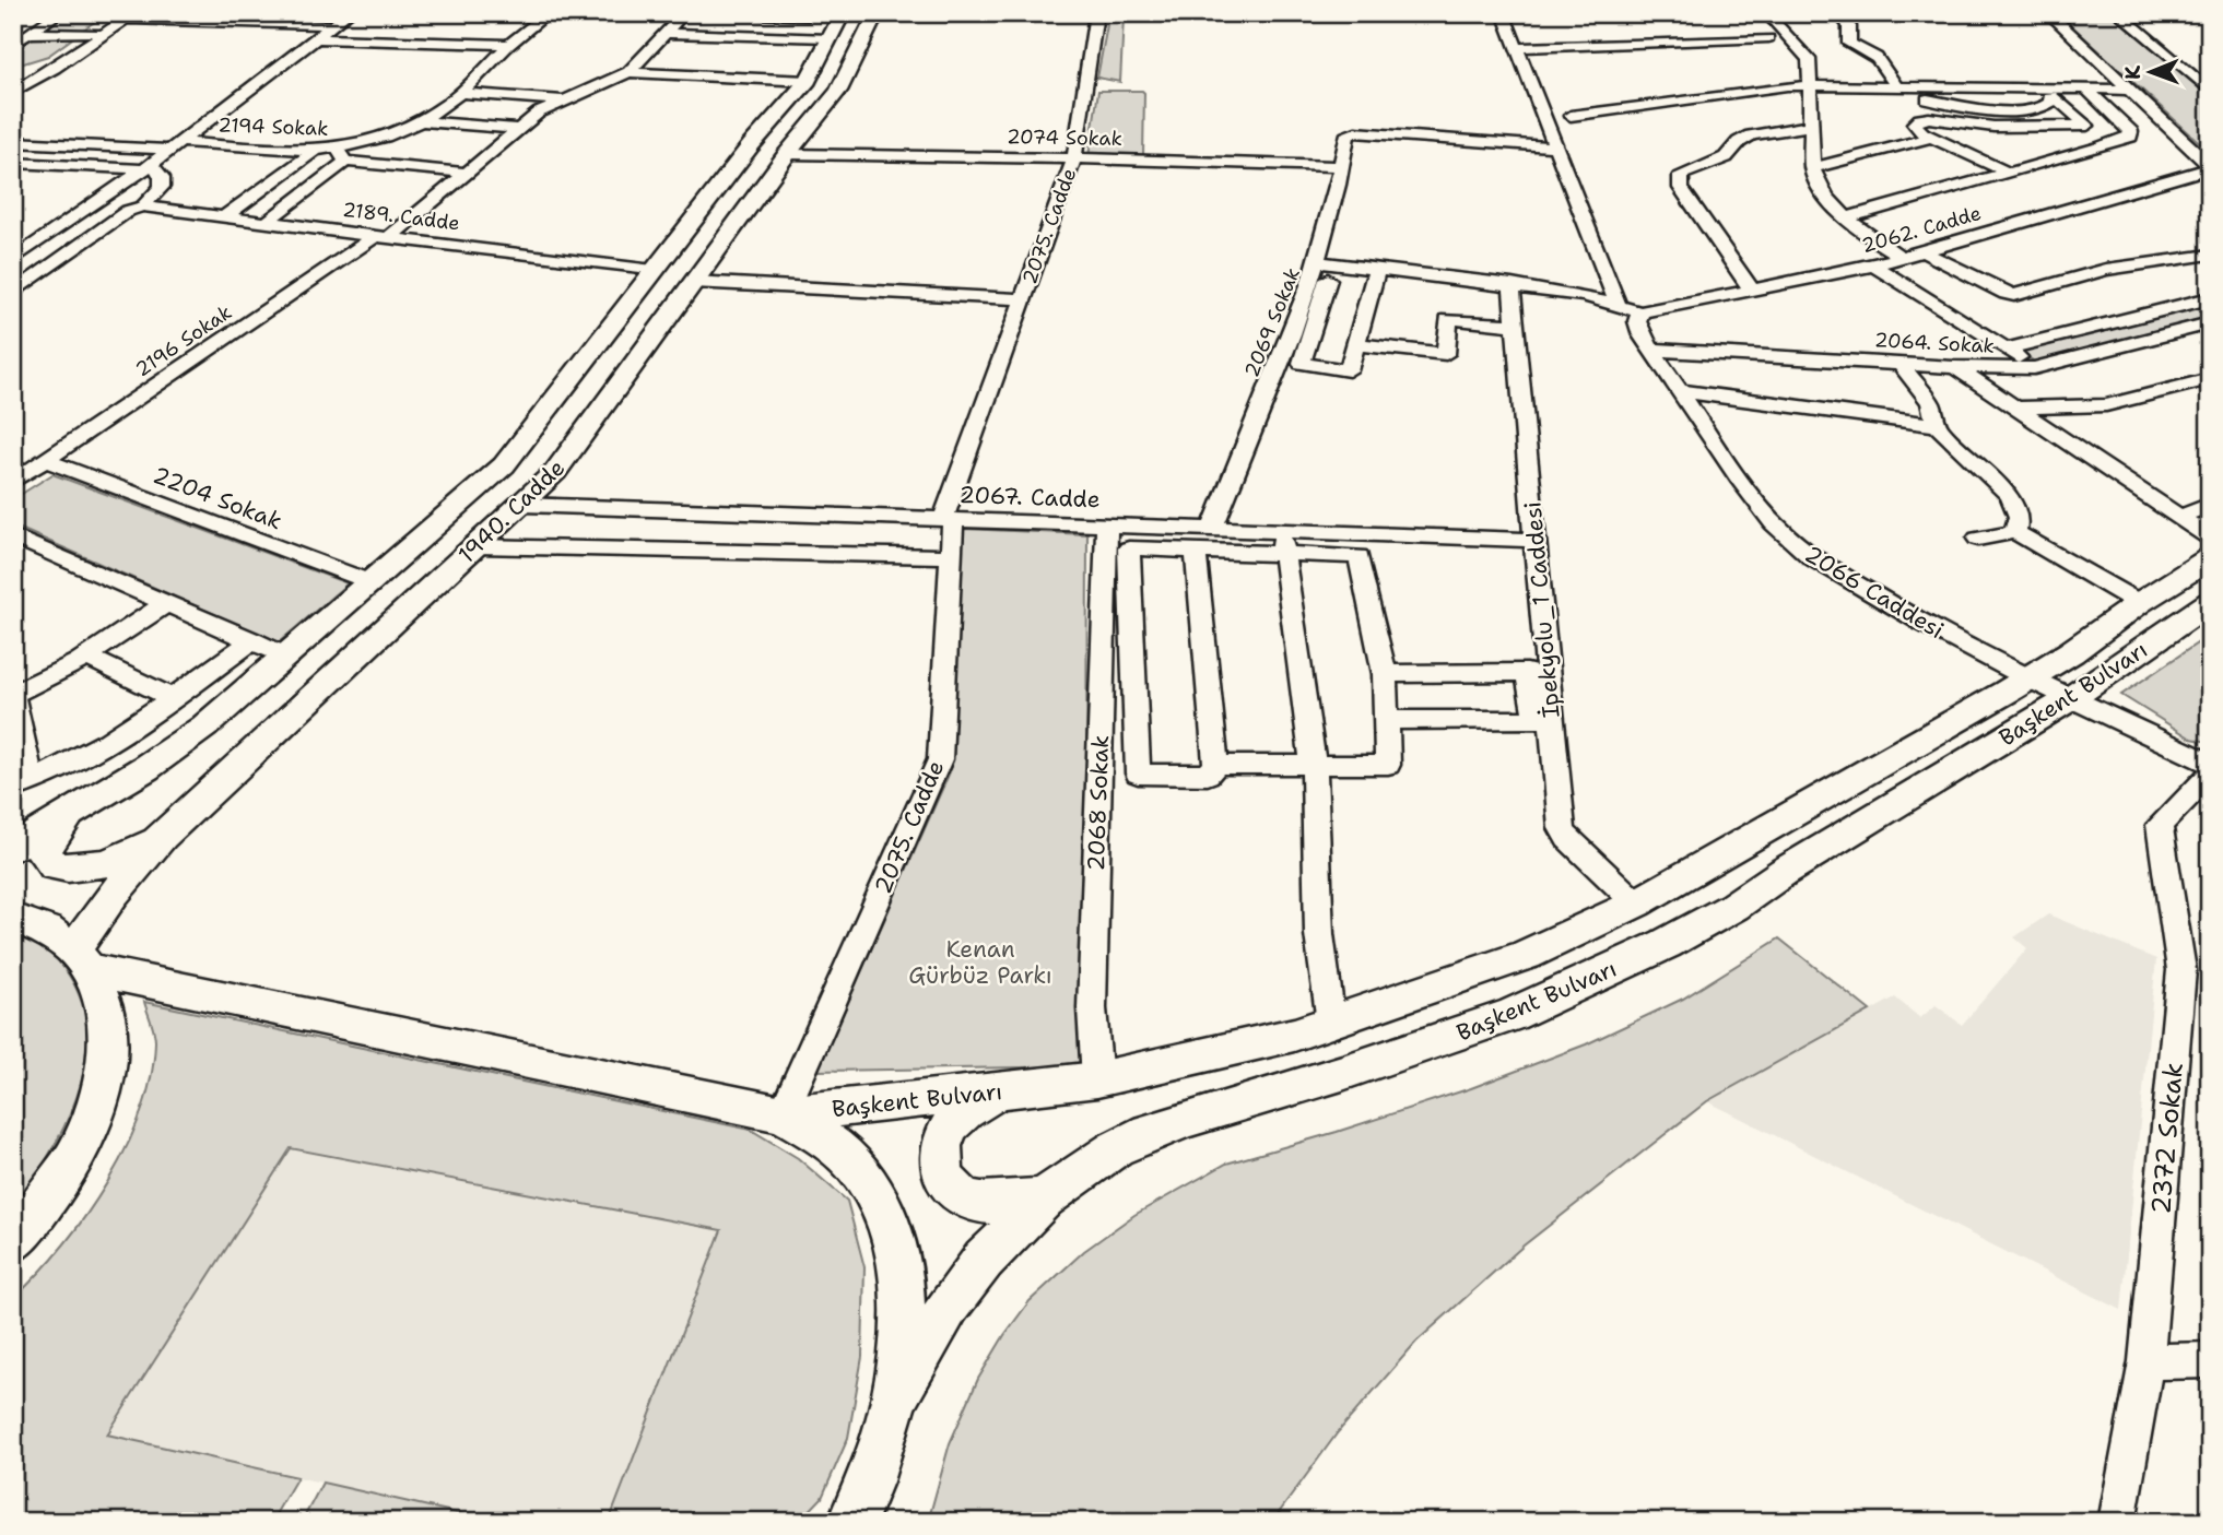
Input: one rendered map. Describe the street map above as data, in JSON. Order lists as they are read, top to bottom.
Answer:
{
  "streets": {
    "main road": ["1940. Cadde", "Başkent Bulvarı"],
    "street": [
      "2194 Sokak",
      "2074 Sokak",
      "2189. Cadde",
      "2075. Cadde",
      "2062. Cadde",
      "2069 Sokak",
      "2196 Sokak",
      "2064. Sokak",
      "2067. Cadde",
      "2204 Sokak",
      "2066 Caddesi",
      "İpekyolu_1 Caddesi",
      "2068 Sokak",
      "2372 Sokak"
    ]
  },
  "crossings": [
    ["2074 Sokak", "2075. Cadde"],
    ["2074 Sokak", "2069 Sokak"],
    ["2074 Sokak", "1940. Cadde"],
    ["2189. Cadde", "2196 Sokak"],
    ["2189. Cadde", "1940. Cadde"],
    ["2075. Cadde", "2067. Cadde"],
    ["2075. Cadde", "Başkent Bulvarı"],
    ["2062. Cadde", "2066 Caddesi"],
    ["2069 Sokak", "2067. Cadde"],
    ["2196 Sokak", "2204 Sokak"],
    ["2064. Sokak", "2066 Caddesi"],
    ["2067. Cadde", "1940. Cadde"],
    ["2067. Cadde", "İpekyolu_1 Caddesi"],
    ["2067. Cadde", "2068 Sokak"],
    ["2204 Sokak", "1940. Cadde"],
    ["2066 Caddesi", "Başkent Bulvarı"],
    ["İpekyolu_1 Caddesi", "Başkent Bulvarı"],
    ["Başkent Bulvarı", "2068 Sokak"]
  ],
  "parks": ["Kenan Gürbüz Parkı"],
  "north": "left"
}
